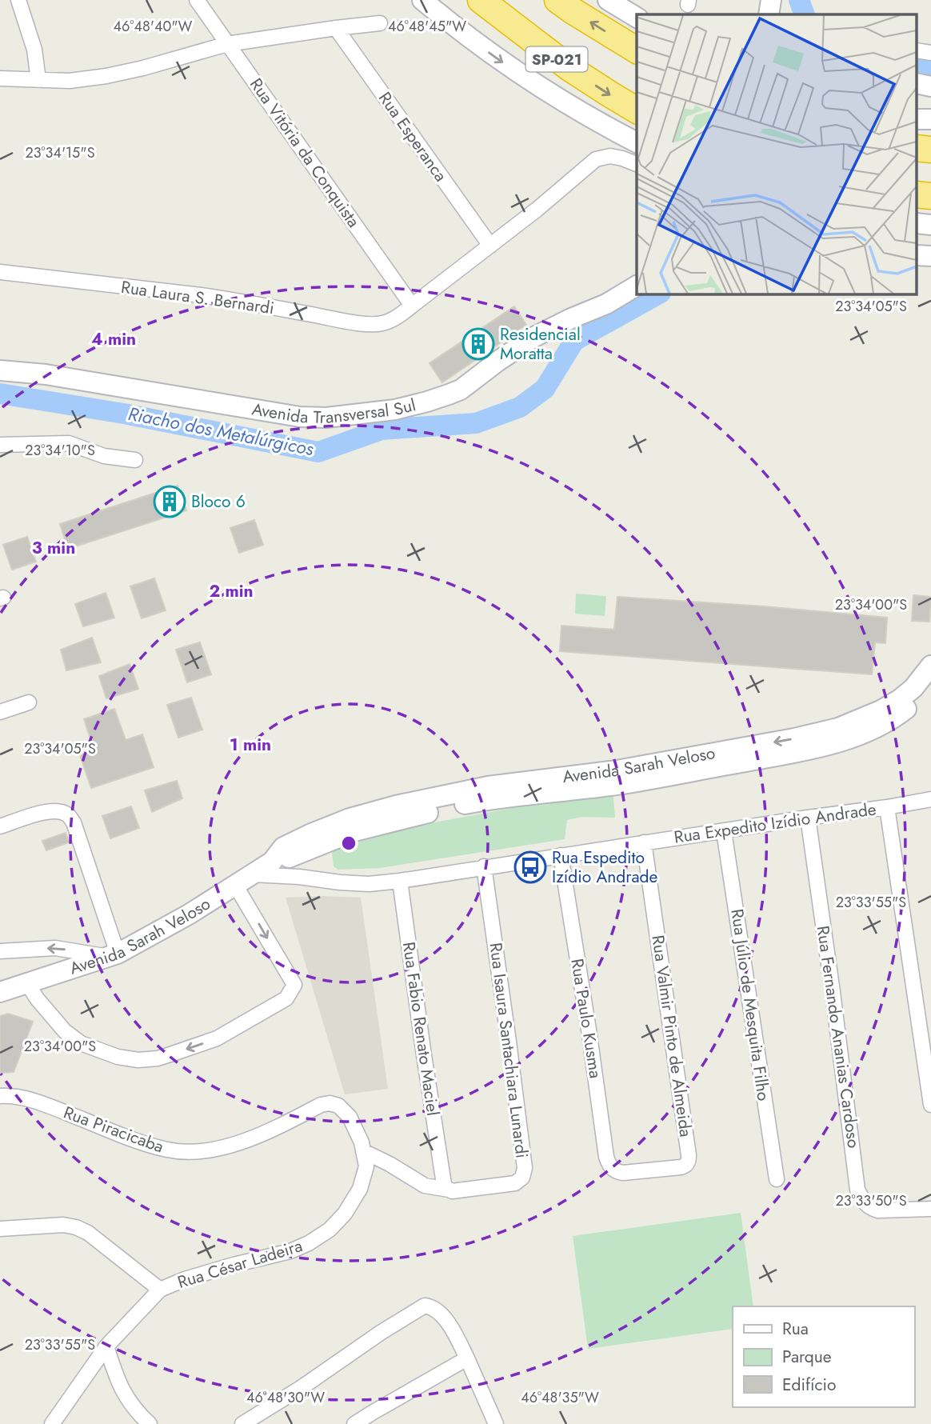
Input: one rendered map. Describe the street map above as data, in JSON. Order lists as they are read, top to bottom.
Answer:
{
  "streets": {
    "highway": ["SP-021"],
    "main road": ["Avenida Transversal Sul", "Avenida Sarah Veloso"],
    "street": [
      "Rua Esperanca",
      "Rua Vitória da Conquista",
      "Rua Laura S. Bernardi",
      "Rua Expedito Izídio Andrade",
      "Rua Júlio de Mesquita Filho",
      "Rua Paulo Kusma",
      "Rua Fabio Renato Maciel",
      "Rua Valmir Pinto de Almeida",
      "Rua Fernando Ananias Cardoso",
      "Rua Isaura Santachiara Lunardi",
      "Rua Piracicaba",
      "Rua César Ladeira"
    ]
  },
  "crossings": [
    ["Rua Esperanca", "Rua Laura S. Bernardi"],
    ["Rua Vitória da Conquista", "Rua Laura S. Bernardi"],
    ["Avenida Sarah Veloso", "Rua Expedito Izídio Andrade"],
    ["Rua Expedito Izídio Andrade", "Rua Júlio de Mesquita Filho"],
    ["Rua Expedito Izídio Andrade", "Rua Paulo Kusma"],
    ["Rua Expedito Izídio Andrade", "Rua Fabio Renato Maciel"],
    ["Rua Expedito Izídio Andrade", "Rua Valmir Pinto de Almeida"],
    ["Rua Expedito Izídio Andrade", "Rua Fernando Ananias Cardoso"],
    ["Rua Expedito Izídio Andrade", "Rua Isaura Santachiara Lunardi"],
    ["Rua Paulo Kusma", "Rua Valmir Pinto de Almeida"],
    ["Rua Fabio Renato Maciel", "Rua Isaura Santachiara Lunardi"],
    ["Rua Piracicaba", "Rua César Ladeira"]
  ],
  "water": ["Riacho dos Metalúrgicos"],
  "places": {
    "building": ["Residencial Moratta", "Bloco 6"],
    "bus stop": ["Rua Espedito Izídio Andrade"]
  },
  "legend": ["Rua", "Parque", "Edifício"],
  "coordinates": [
    "46°48'40\"W",
    "46°48'45\"W",
    "23°34'15\"S",
    "23°34'05\"S",
    "23°34'10\"S",
    "23°34'00\"S",
    "23°33'55\"S",
    "23°33'50\"S",
    "46°48'30\"W",
    "46°48'35\"W"
  ],
  "rings": [
    "4 min",
    "3 min",
    "2 min",
    "1 min"
  ]
}
